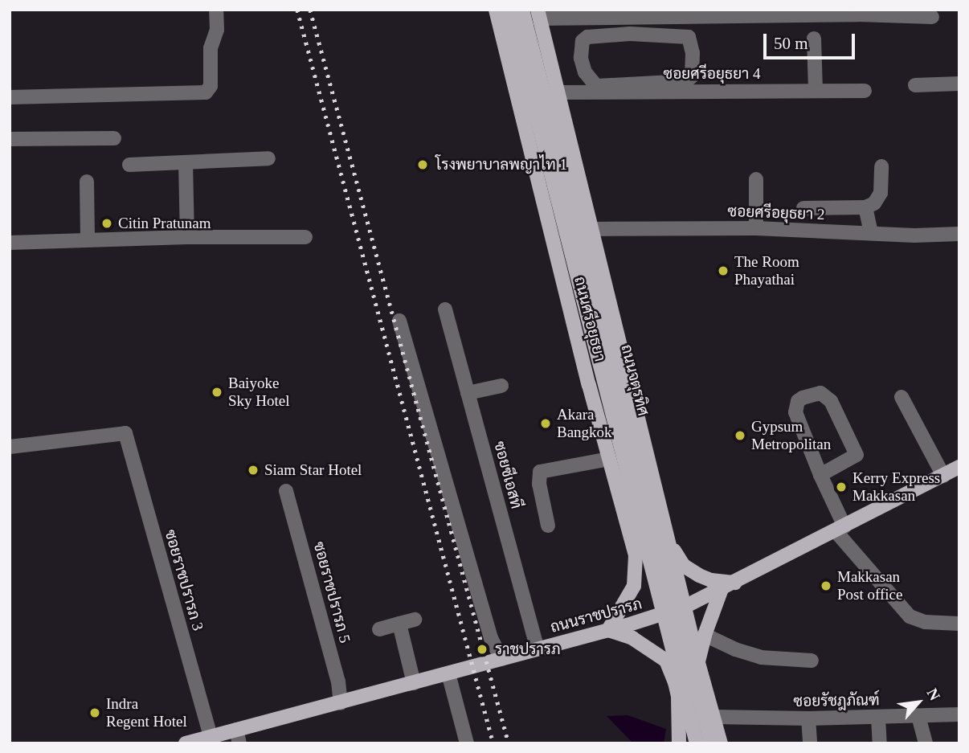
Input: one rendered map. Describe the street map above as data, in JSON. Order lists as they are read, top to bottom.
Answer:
{
  "streets": {
    "main road": ["ถนนศรีอยุธยา", "ถนนจตุรทิศ", "ถนนราชปรารภ"],
    "street": [
      "ซอยศรีอยุธยา 4",
      "ซอยศรีอยุธยา 2",
      "ซอยซีเอสที",
      "ซอยราชปรารภ 3",
      "ซอยราชปรารภ 5",
      "ซอยรัชฎภัณฑ์"
    ]
  },
  "crossings": [
    ["ซอยศรีอยุธยา 4", "ถนนศรีอยุธยา"],
    ["ซอยศรีอยุธยา 2", "ถนนศรีอยุธยา"],
    ["ถนนศรีอยุธยา", "ถนนราชปรารภ"],
    ["ซอยซีเอสที", "ถนนราชปรารภ"],
    ["ซอยราชปรารภ 3", "ถนนราชปรารภ"],
    ["ซอยราชปรารภ 5", "ถนนราชปรารภ"]
  ],
  "places": [
    "โรงพยาบาลพญาไท 1",
    "Citin Pratunam",
    "The Room Phayathai",
    "Baiyoke Sky Hotel",
    "Akara Bangkok",
    "Gypsum Metropolitan",
    "Siam Star Hotel",
    "Kerry Express Makkasan",
    "Makkasan Post office",
    "ราชปรารภ",
    "Indra Regent Hotel"
  ],
  "scale_bar": "50 m",
  "north": "top right"
}
